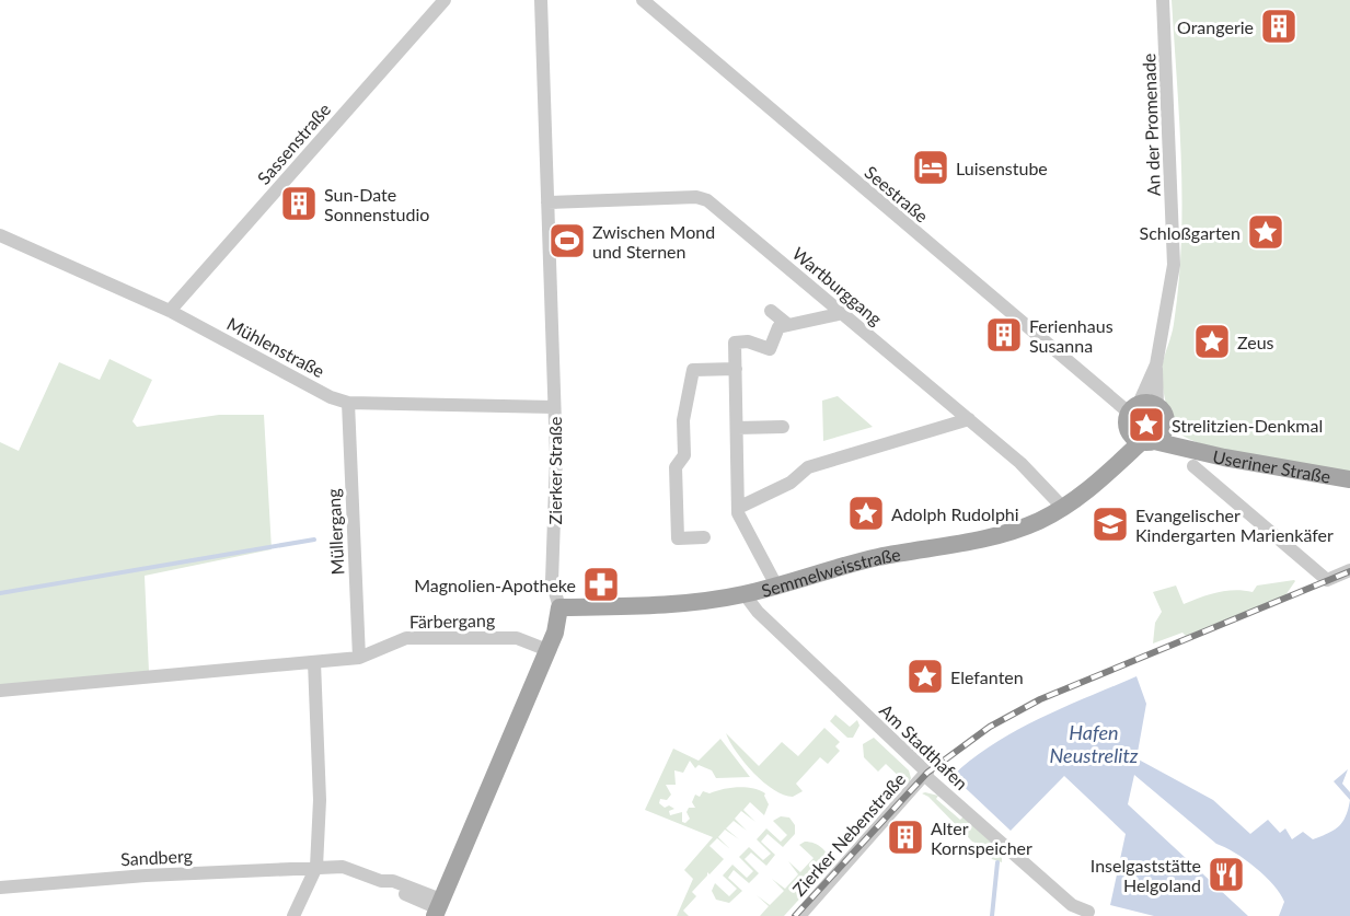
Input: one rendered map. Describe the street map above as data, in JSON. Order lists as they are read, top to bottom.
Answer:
{
  "streets": {
    "main road": ["Useriner Straße", "Zierker Straße", "Semmelweisstraße"],
    "street": [
      "An der Promenade",
      "Sassenstraße",
      "Seestraße",
      "Wartburggang",
      "Mühlenstraße",
      "Müllergang",
      "Färbergang",
      "Am Stadthafen",
      "Zierker Nebenstraße",
      "Sandberg"
    ]
  },
  "crossings": [
    ["An der Promenade", "Seestraße"],
    ["An der Promenade", "Semmelweisstraße"],
    ["Sassenstraße", "Mühlenstraße"],
    ["Seestraße", "Semmelweisstraße"],
    ["Wartburggang", "Zierker Straße"],
    ["Wartburggang", "Semmelweisstraße"],
    ["Mühlenstraße", "Zierker Straße"],
    ["Mühlenstraße", "Müllergang"],
    ["Useriner Straße", "Semmelweisstraße"],
    ["Zierker Straße", "Semmelweisstraße"],
    ["Zierker Straße", "Färbergang"],
    ["Zierker Straße", "Sandberg"],
    ["Müllergang", "Färbergang"],
    ["Semmelweisstraße", "Am Stadthafen"],
    ["Am Stadthafen", "Zierker Nebenstraße"]
  ],
  "water": ["Hafen Neustrelitz"],
  "places": {
    "building": [
      "Orangerie",
      "Sun-Date Sonnenstudio",
      "Ferienhaus Susanna",
      "Alter Kornspeicher"
    ],
    "hotel": ["Luisenstube"],
    "place": [
      "Schloßgarten",
      "Zeus",
      "Strelitzien-Denkmal",
      "Adolph Rudolphi",
      "Elefanten"
    ],
    "sports": ["Zwischen Mond und Sternen"],
    "school or university": ["Evangelischer Kindergarten Marienkäfer"],
    "pharmacy": ["Magnolien-Apotheke"],
    "restaurant": ["Inselgaststätte Helgoland"]
  }
}
